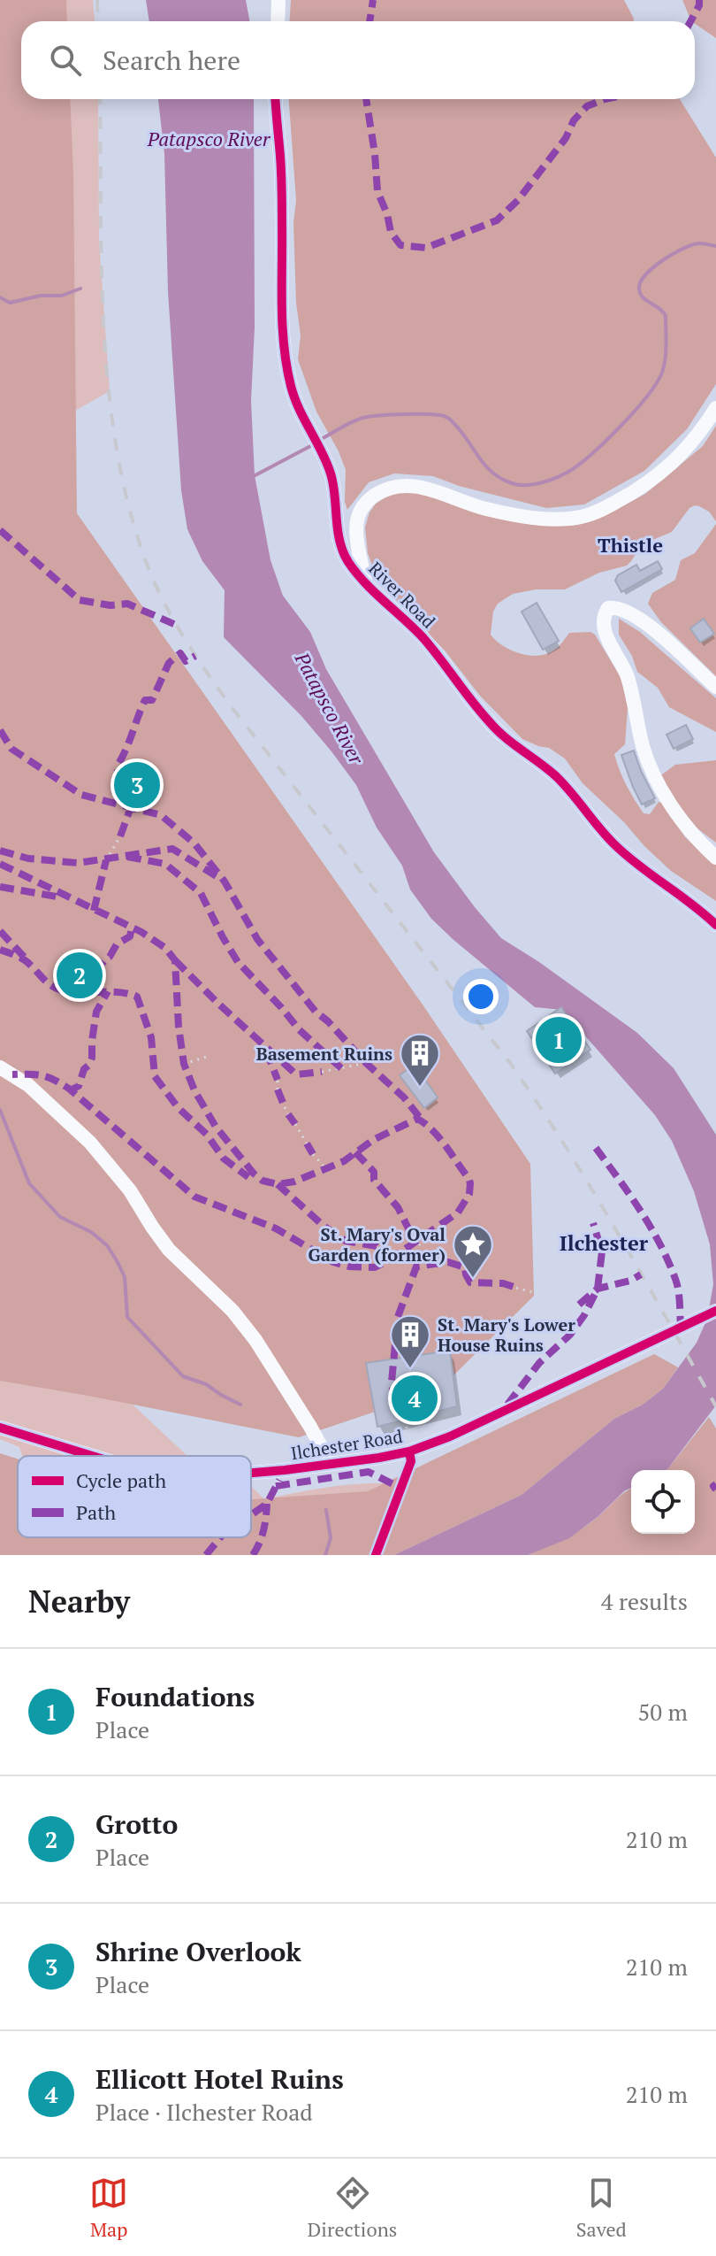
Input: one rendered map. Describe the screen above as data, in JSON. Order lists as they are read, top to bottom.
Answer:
{
  "streets": {
    "street": ["River Road", "Ilchester Road"]
  },
  "districts": ["Thistle", "Ilchester"],
  "water": ["Patapsco River"],
  "places": {
    "building": ["Basement Ruins", "St. Mary's Lower House Ruins"],
    "place": ["St. Mary's Oval Garden (former)"]
  },
  "legend": ["Cycle path", "Path"],
  "page": {
    "search": "Search here",
    "pins": [
      "3",
      "2",
      "1",
      "4"
    ],
    "heading": ["Nearby", "4 results"],
    "list": [
      {
        "mark": "1",
        "name": "Foundations",
        "note": "Place",
        "value": "50 m"
      },
      {
        "mark": "2",
        "name": "Grotto",
        "note": "Place",
        "value": "210 m"
      },
      {
        "mark": "3",
        "name": "Shrine Overlook",
        "note": "Place",
        "value": "210 m"
      },
      {
        "mark": "4",
        "name": "Ellicott Hotel Ruins",
        "note": "Place · Ilchester Road",
        "value": "210 m"
      }
    ],
    "nav": ["Map", "Directions", "Saved"]
  }
}
